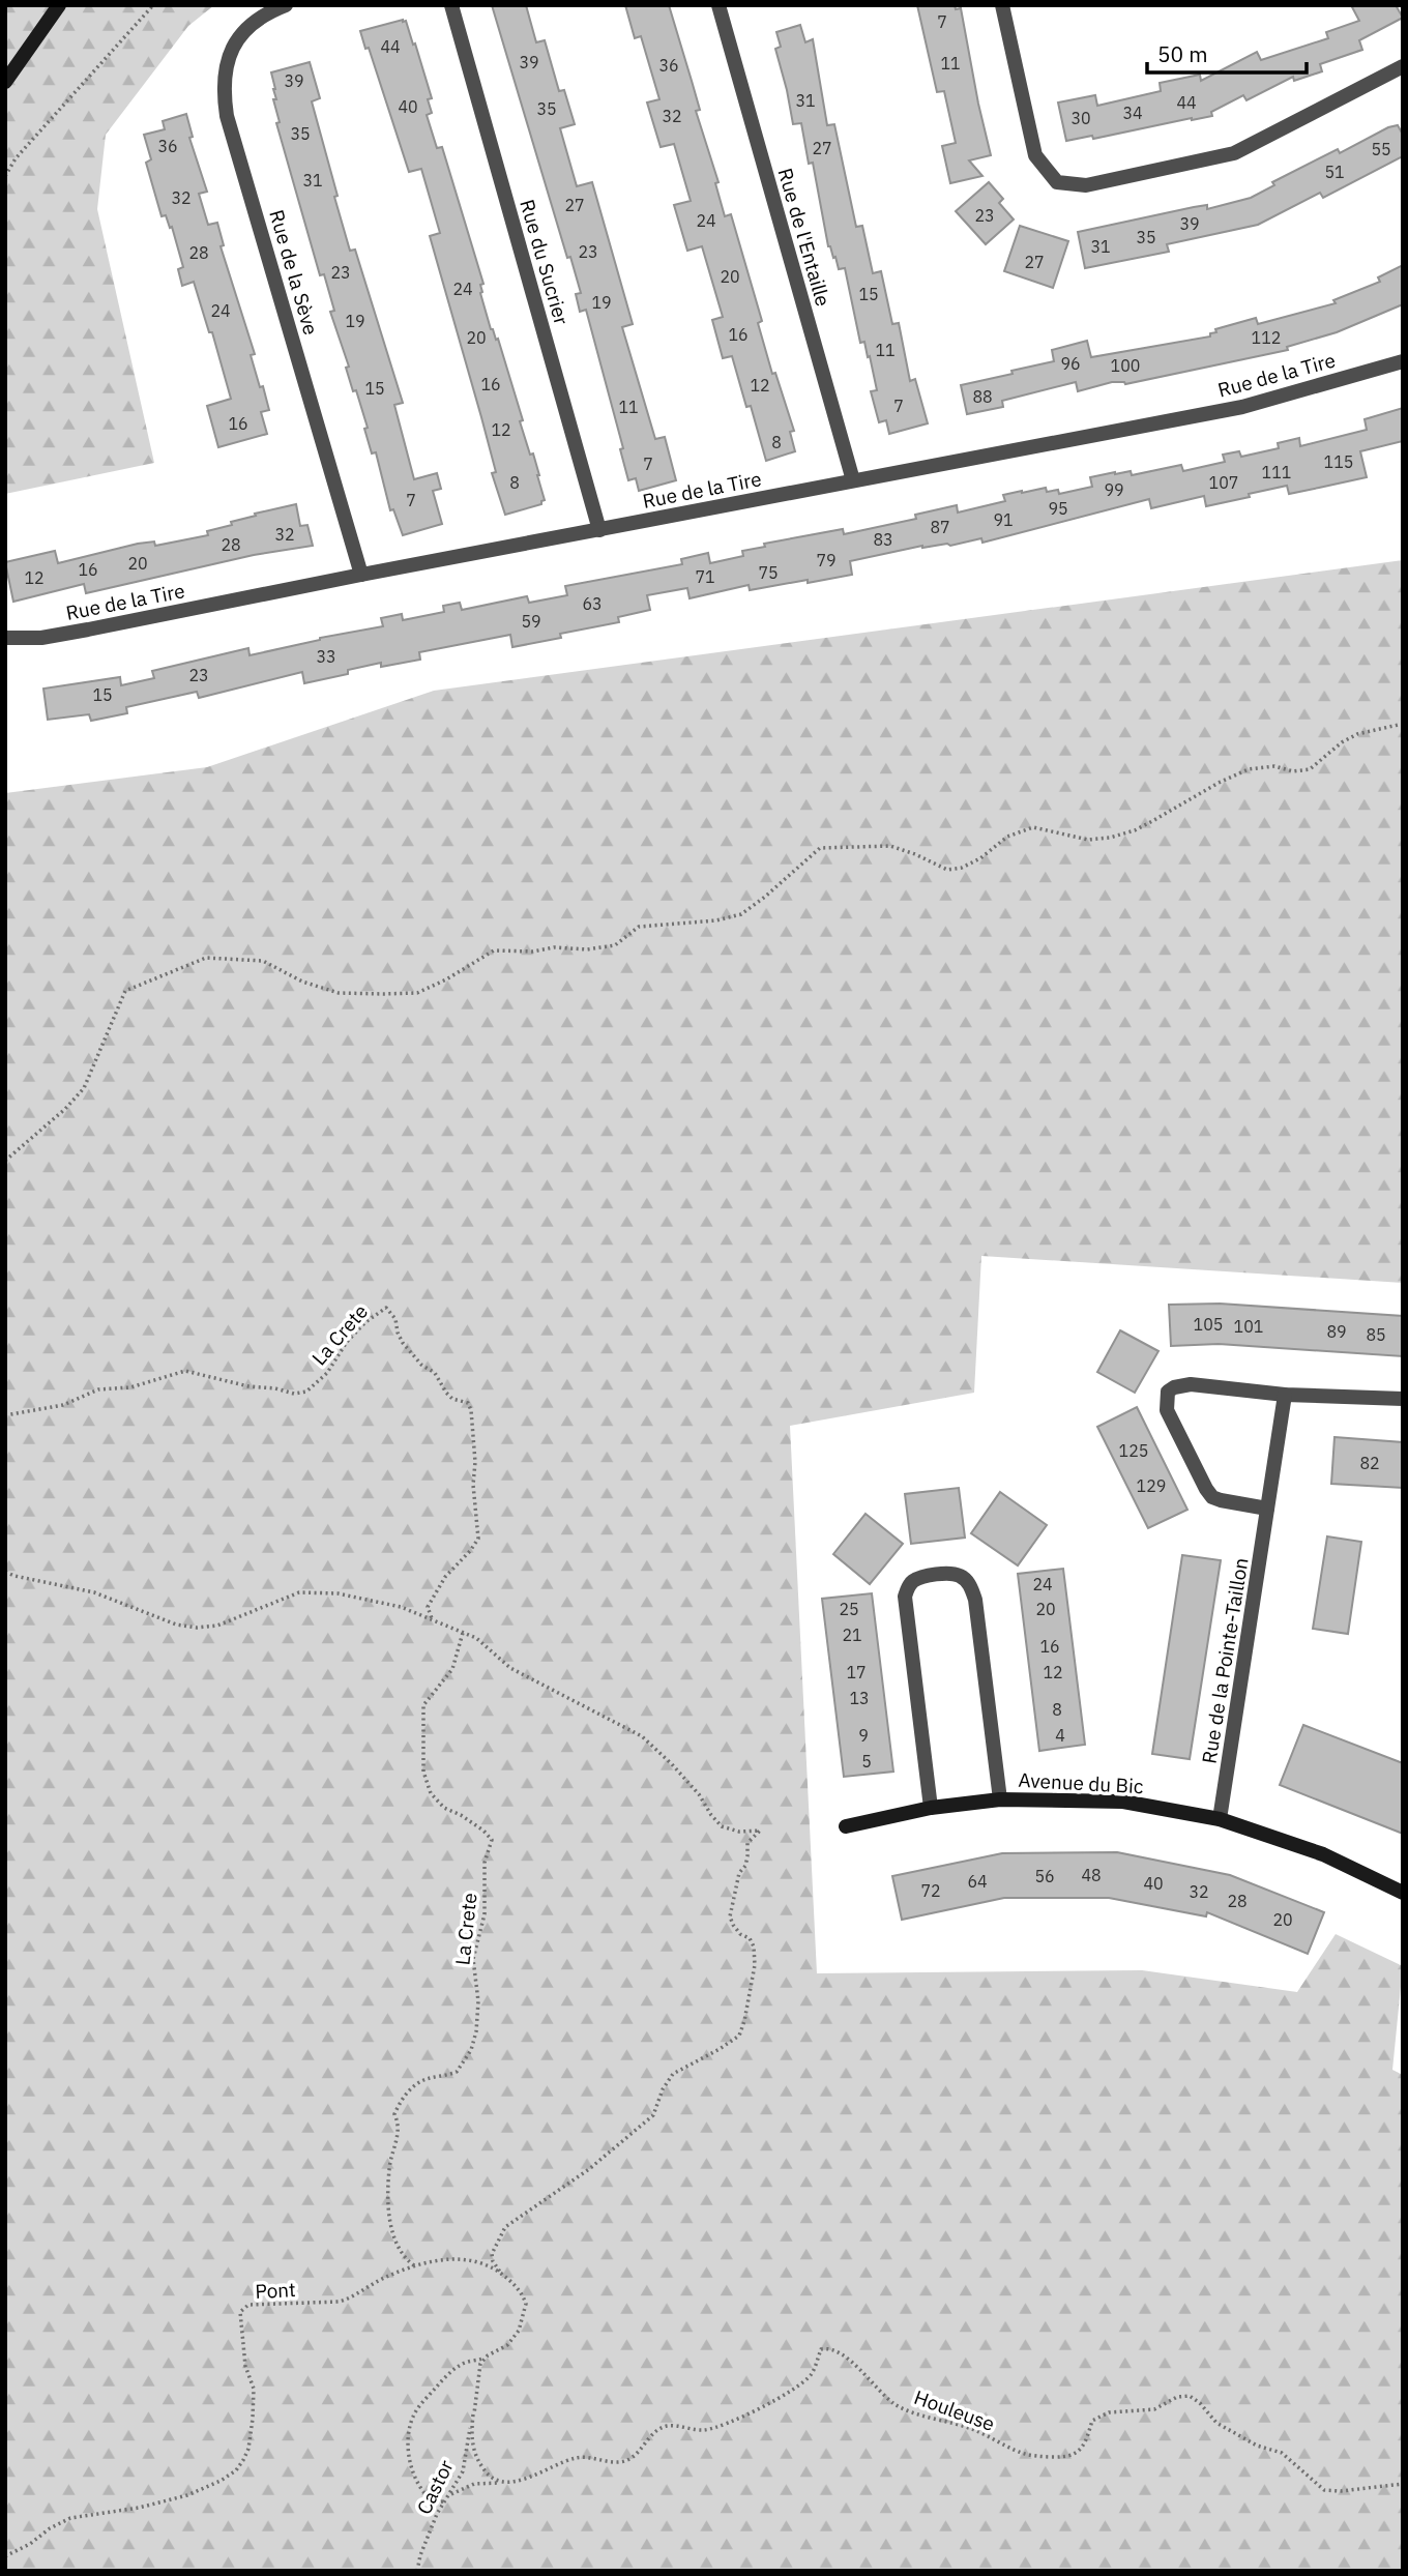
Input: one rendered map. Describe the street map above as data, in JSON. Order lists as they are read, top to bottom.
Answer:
{
  "streets": {
    "street": [
      "Rue de l'Entaille",
      "Rue du Sucrier",
      "Rue de la Sève",
      "Rue de la Tire",
      "Rue de la Pointe-Taillon",
      "Avenue du Bic"
    ],
    "path": [
      "La Crete",
      "Pont",
      "Houleuse",
      "Castor"
    ]
  },
  "crossings": [
    ["Rue de l'Entaille", "Rue de la Tire"],
    ["Rue du Sucrier", "Rue de la Tire"],
    ["Rue de la Sève", "Rue de la Tire"],
    ["La Crete", "Pont"],
    ["Rue de la Pointe-Taillon", "Avenue du Bic"],
    ["Pont", "Castor"]
  ],
  "house_numbers": [
    "7",
    "44",
    "39",
    "11",
    "36",
    "39",
    "31",
    "44",
    "40",
    "35",
    "34",
    "32",
    "30",
    "35",
    "36",
    "27",
    "55",
    "51",
    "31",
    "32",
    "27",
    "23",
    "24",
    "39",
    "35",
    "31",
    "23",
    "28",
    "27",
    "23",
    "20",
    "24",
    "15",
    "19",
    "24",
    "19",
    "16",
    "20",
    "112",
    "11",
    "96",
    "100",
    "16",
    "12",
    "15",
    "88",
    "7",
    "11",
    "16",
    "12",
    "8",
    "115",
    "7",
    "111",
    "8",
    "107",
    "99",
    "7",
    "95",
    "91",
    "87",
    "32",
    "83",
    "28",
    "79",
    "20",
    "16",
    "75",
    "71",
    "12",
    "63",
    "59",
    "33",
    "23",
    "15",
    "105",
    "101",
    "89",
    "85",
    "125",
    "82",
    "129",
    "24",
    "25",
    "20",
    "21",
    "16",
    "17",
    "12",
    "13",
    "8",
    "9",
    "4",
    "5",
    "48",
    "56",
    "64",
    "40",
    "72",
    "32",
    "28",
    "20"
  ],
  "scale_bar": "50 m"
}
